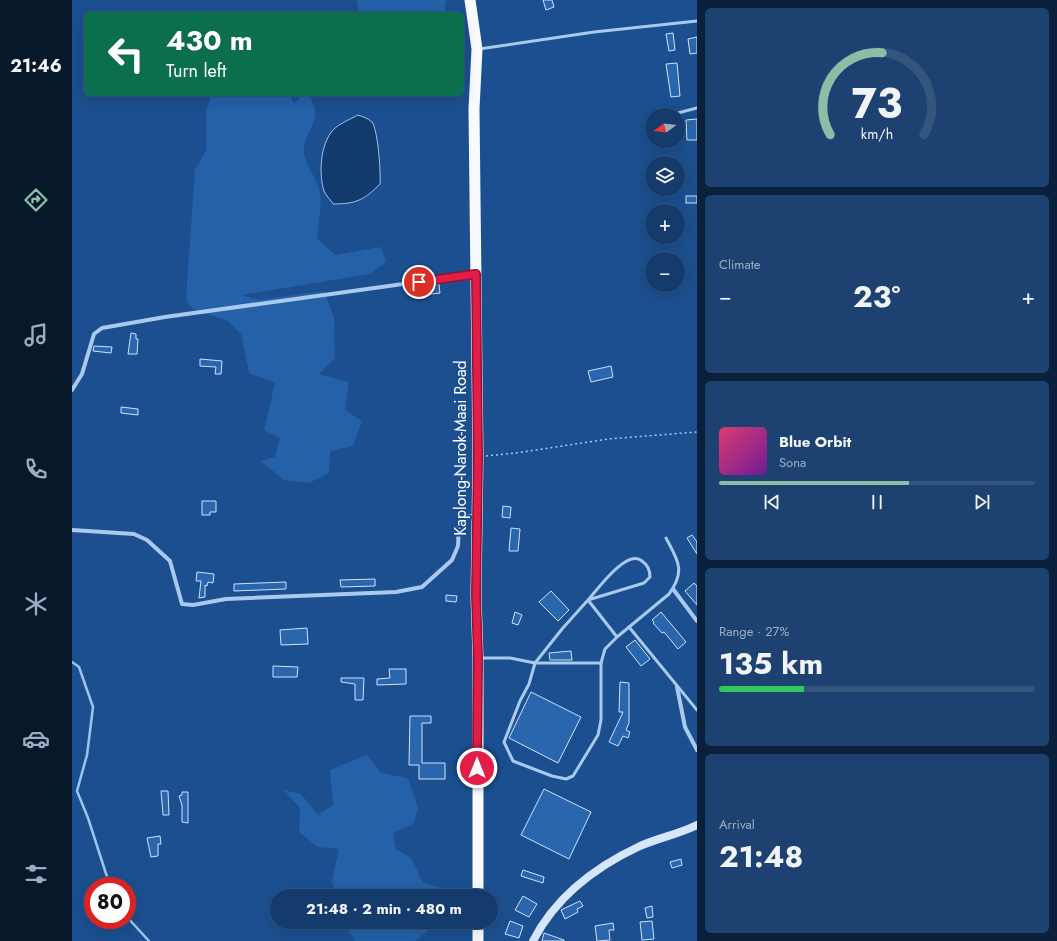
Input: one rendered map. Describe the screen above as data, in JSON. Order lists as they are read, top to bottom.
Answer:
{
  "streets": {
    "highway": ["Kaplong-Narok-Maai Road"]
  },
  "north": "left",
  "page": {
    "tabs": "21:46",
    "turn": ["430 m", "Turn left"],
    "map_buttons": ["+", "−"],
    "tile": [
      "Climate",
      ["Range · 27%", "135 km"],
      ["Arrival", "21:48"]
    ],
    "heat": ["−", "23°", "+"],
    "song": ["Blue Orbit", "Sona"],
    "limit": "80",
    "trip": "21:48 · 2 min · 480 m",
    "gauge": ["73", "km/h"]
  }
}
